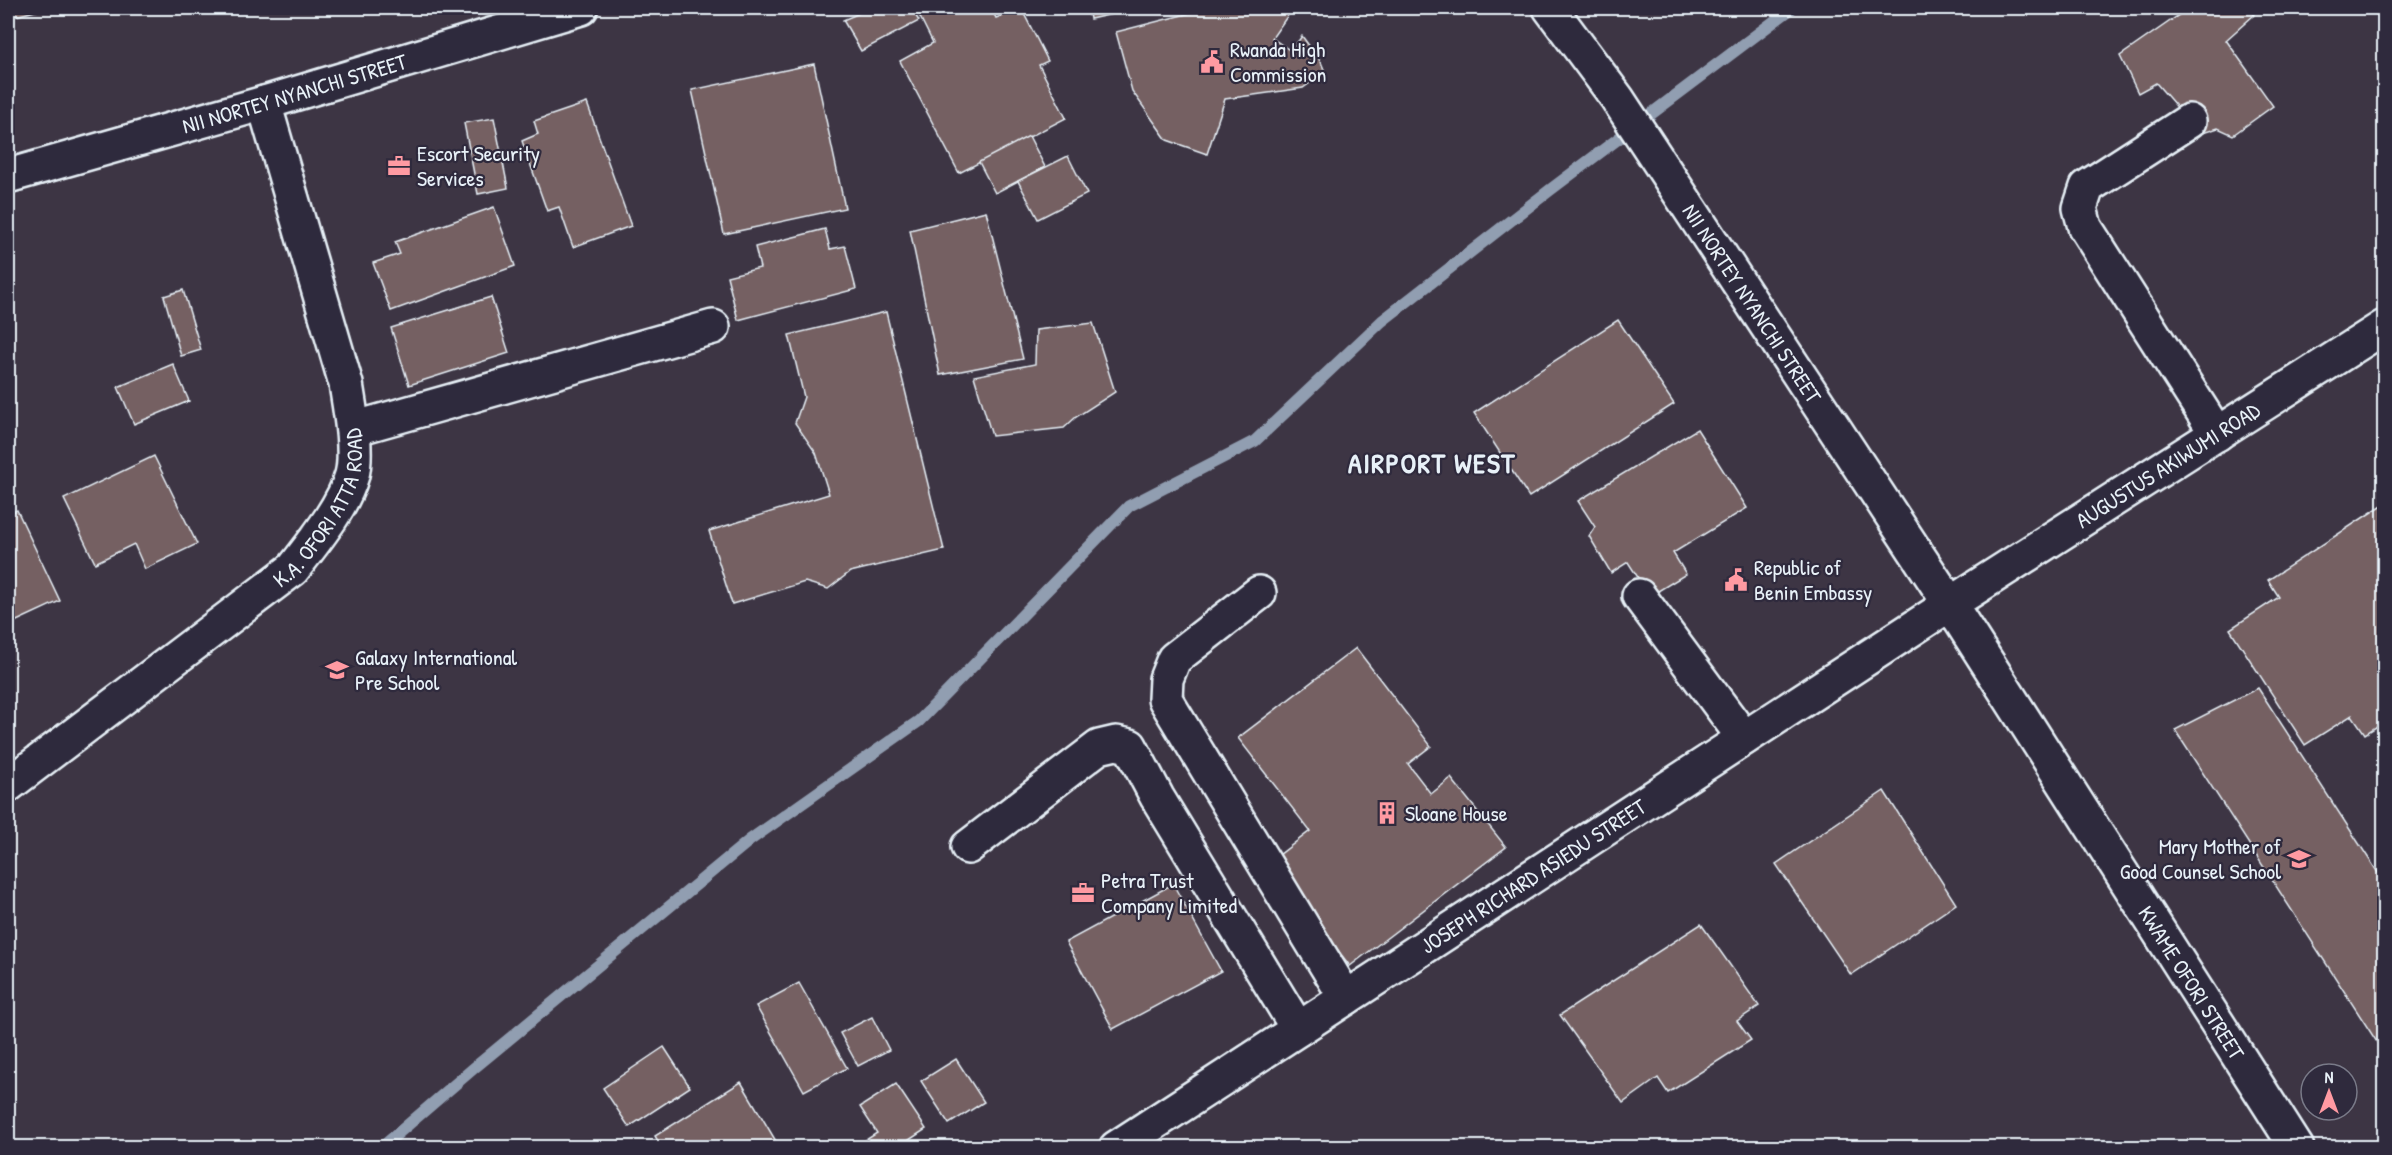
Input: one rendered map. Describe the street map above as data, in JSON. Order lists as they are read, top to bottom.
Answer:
{
  "streets": {
    "street": [
      "NII NORTEY NYANCHI STREET",
      "AUGUSTUS AKIWUMI ROAD",
      "K.A. OFORI ATTA ROAD",
      "JOSEPH RICHARD ASIEDU STREET",
      "KWAME OFORI STREET"
    ]
  },
  "crossings": [
    ["NII NORTEY NYANCHI STREET", "AUGUSTUS AKIWUMI ROAD"],
    ["NII NORTEY NYANCHI STREET", "K.A. OFORI ATTA ROAD"],
    ["NII NORTEY NYANCHI STREET", "JOSEPH RICHARD ASIEDU STREET"],
    ["NII NORTEY NYANCHI STREET", "KWAME OFORI STREET"],
    ["AUGUSTUS AKIWUMI ROAD", "JOSEPH RICHARD ASIEDU STREET"],
    ["AUGUSTUS AKIWUMI ROAD", "KWAME OFORI STREET"],
    ["JOSEPH RICHARD ASIEDU STREET", "KWAME OFORI STREET"]
  ],
  "districts": ["AIRPORT WEST"],
  "places": {
    "public building": ["Rwanda High Commission", "Republic of Benin Embassy"],
    "office": ["Escort Security Services", "Petra Trust Company Limited"],
    "school or university": ["Galaxy International Pre School", "Mary Mother of Good Counsel School"],
    "building": ["Sloane House"]
  },
  "north": "top"
}
